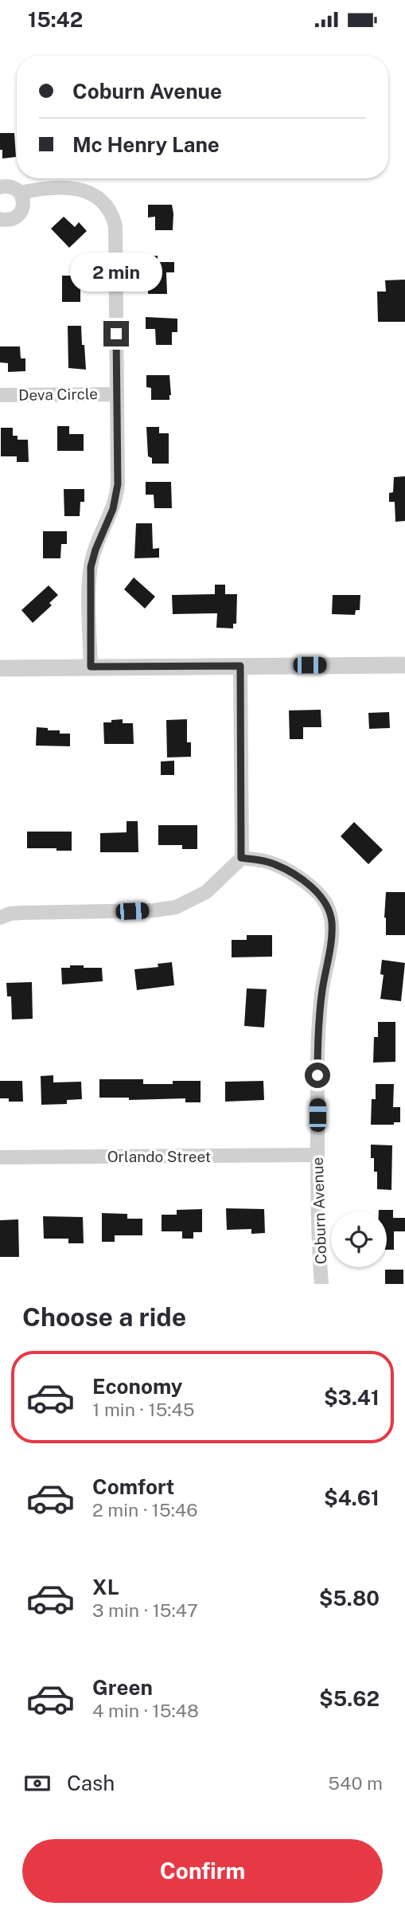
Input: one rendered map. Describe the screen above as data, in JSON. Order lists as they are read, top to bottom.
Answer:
{
  "streets": {
    "street": ["Deva Circle", "Orlando Street", "Coburn Avenue"]
  },
  "crossings": [
    ["Orlando Street", "Coburn Avenue"]
  ],
  "page": {
    "status": "15:42",
    "banner": ["Coburn Avenue", "Mc Henry Lane"],
    "bubble": "2 min",
    "heading": "Choose a ride",
    "list": [
      {
        "name": "Economy",
        "note": "1 min · 15:45",
        "value": "$3.41"
      },
      {
        "name": "Comfort",
        "note": "2 min · 15:46",
        "value": "$4.61"
      },
      {
        "name": "XL",
        "note": "3 min · 15:47",
        "value": "$5.80"
      },
      {
        "name": "Green",
        "note": "4 min · 15:48",
        "value": "$5.62"
      }
    ],
    "pay": ["Cash", "540 m"],
    "buttons": "Confirm"
  }
}
